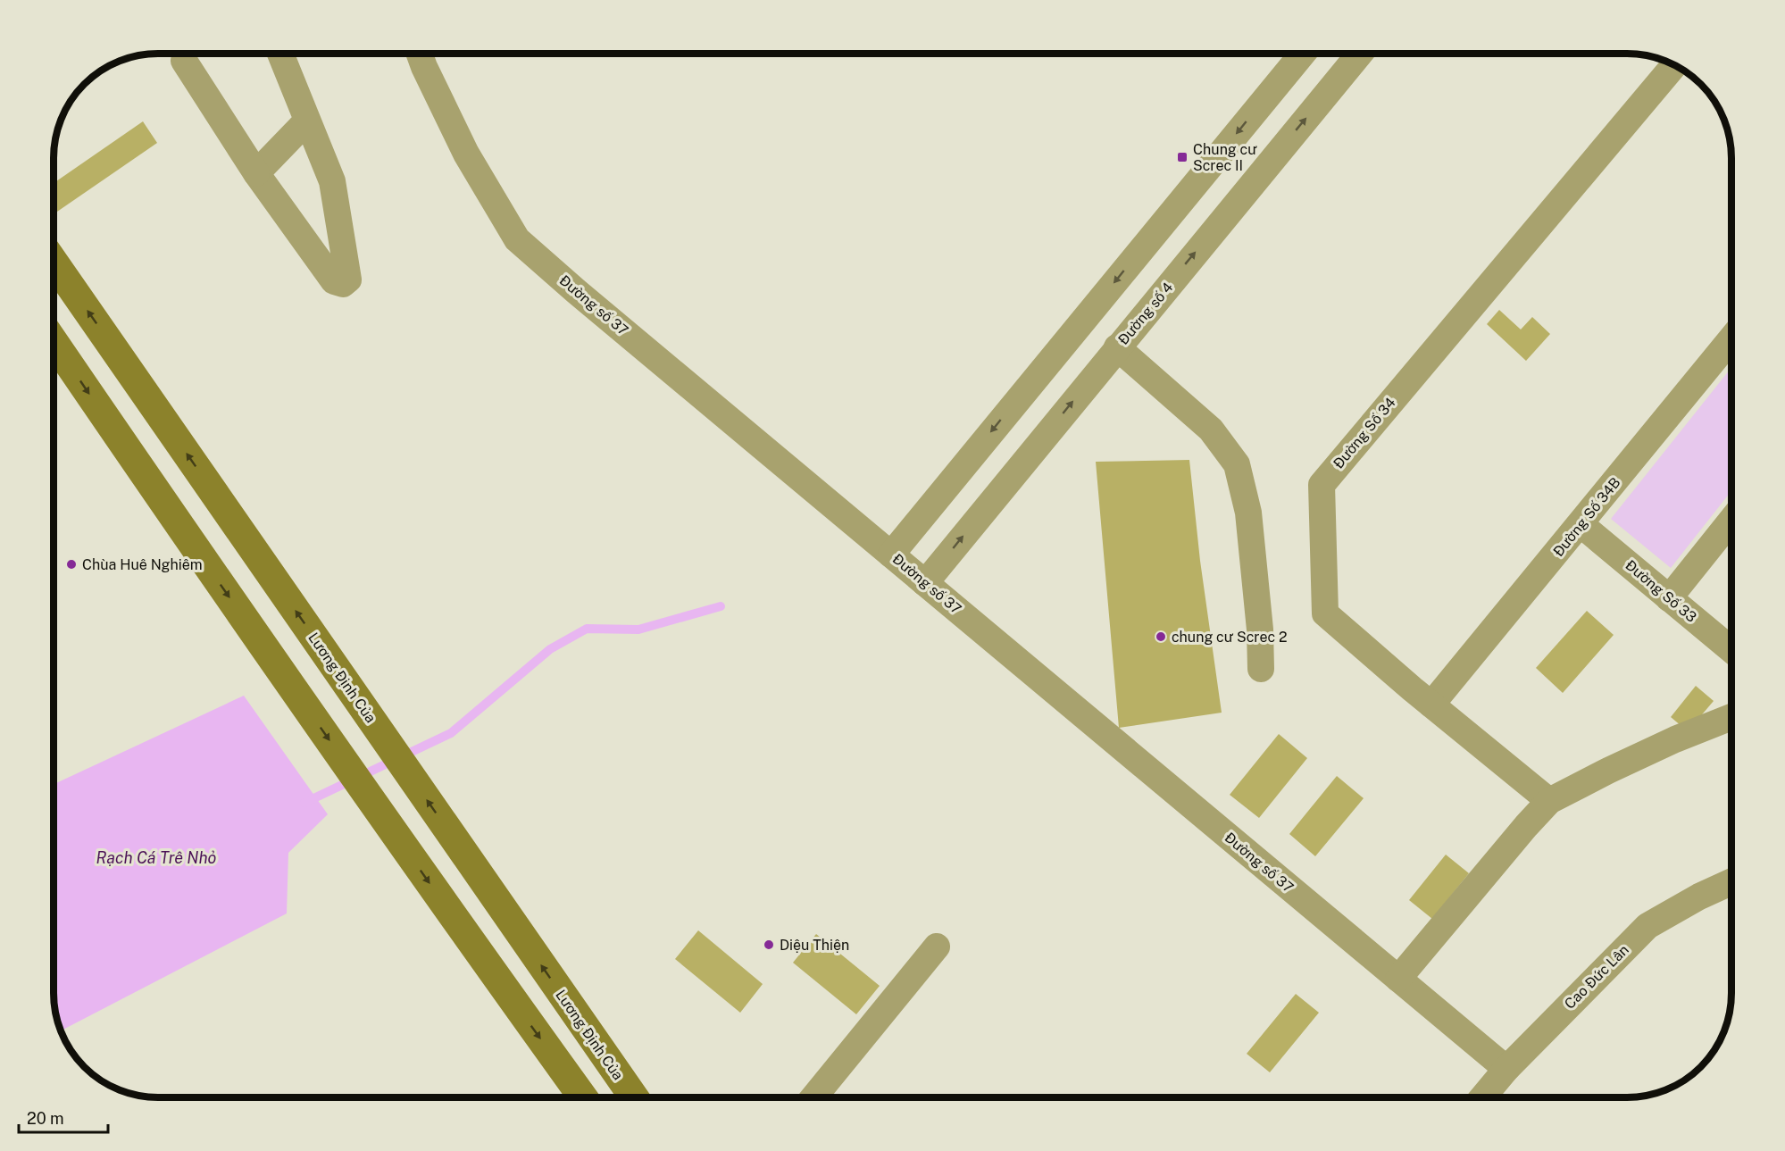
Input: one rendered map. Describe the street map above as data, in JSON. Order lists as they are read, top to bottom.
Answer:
{
  "streets": {
    "main road": ["Lương Định Của"],
    "street": [
      "Đường số 37",
      "Đường số 4",
      "Đường Số 34",
      "Đường Số 34B",
      "Đường Số 33",
      "Cao Đức Lân"
    ]
  },
  "crossings": [
    ["Đường số 37", "Đường số 4"],
    ["Đường số 37", "Cao Đức Lân"],
    ["Đường Số 34", "Đường Số 34B"],
    ["Đường Số 34B", "Đường Số 33"]
  ],
  "water": ["Rạch Cá Trê Nhỏ"],
  "places": {
    "transit": ["Chung cư Screc II"],
    "other": ["Chùa Huê Nghiêm", "chung cư Screc 2", "Diệu Thiện"]
  },
  "scale_bar": "20 m"
}
